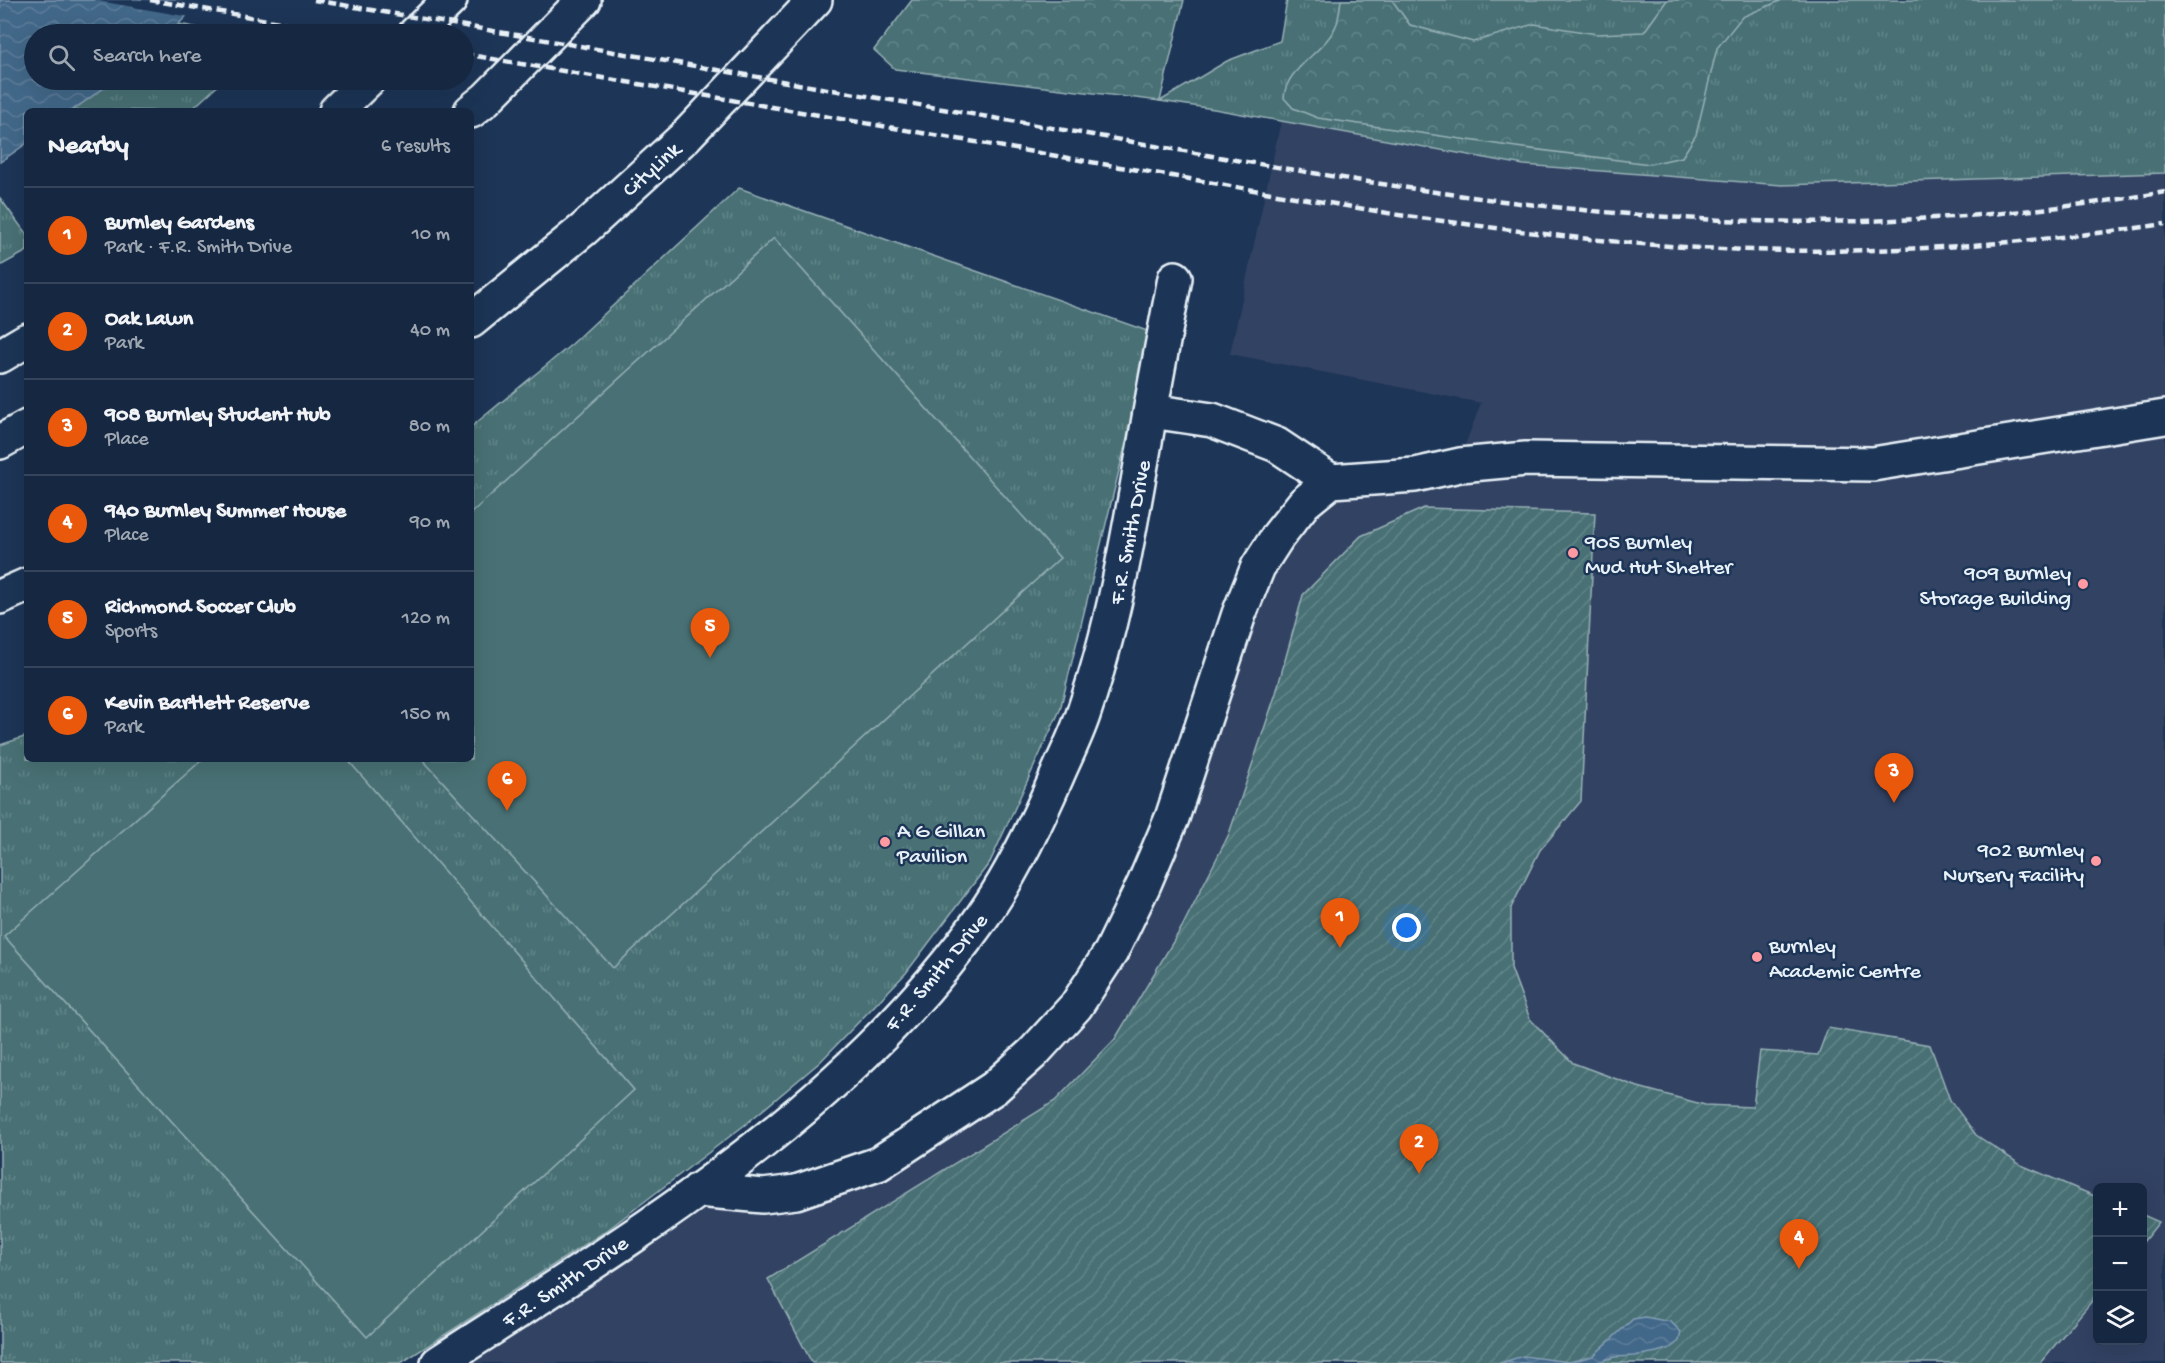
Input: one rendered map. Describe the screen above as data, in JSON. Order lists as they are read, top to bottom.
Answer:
{
  "streets": {
    "main road": ["CityLink", "F.R. Smith Drive"]
  },
  "places": [
    "905 Burnley Mud Hut Shelter",
    "909 Burnley Storage Building",
    "A G Gillan Pavilion",
    "902 Burnley Nursery Facility",
    "Burnley Academic Centre"
  ],
  "page": {
    "search": "Search here",
    "heading": ["Nearby", "6 results"],
    "list": [
      {
        "mark": "1",
        "name": "Burnley Gardens",
        "note": "Park · F.R. Smith Drive",
        "value": "10 m"
      },
      {
        "mark": "2",
        "name": "Oak Lawn",
        "note": "Park",
        "value": "40 m"
      },
      {
        "mark": "3",
        "name": "908 Burnley Student Hub",
        "note": "Place",
        "value": "80 m"
      },
      {
        "mark": "4",
        "name": "940 Burnley Summer House",
        "note": "Place",
        "value": "90 m"
      },
      {
        "mark": "5",
        "name": "Richmond Soccer Club",
        "note": "Sports",
        "value": "120 m"
      },
      {
        "mark": "6",
        "name": "Kevin Bartlett Reserve",
        "note": "Park",
        "value": "150 m"
      }
    ],
    "pins": [
      "5",
      "3",
      "6",
      "1",
      "2",
      "4"
    ],
    "map_buttons": ["+", "−"]
  }
}
